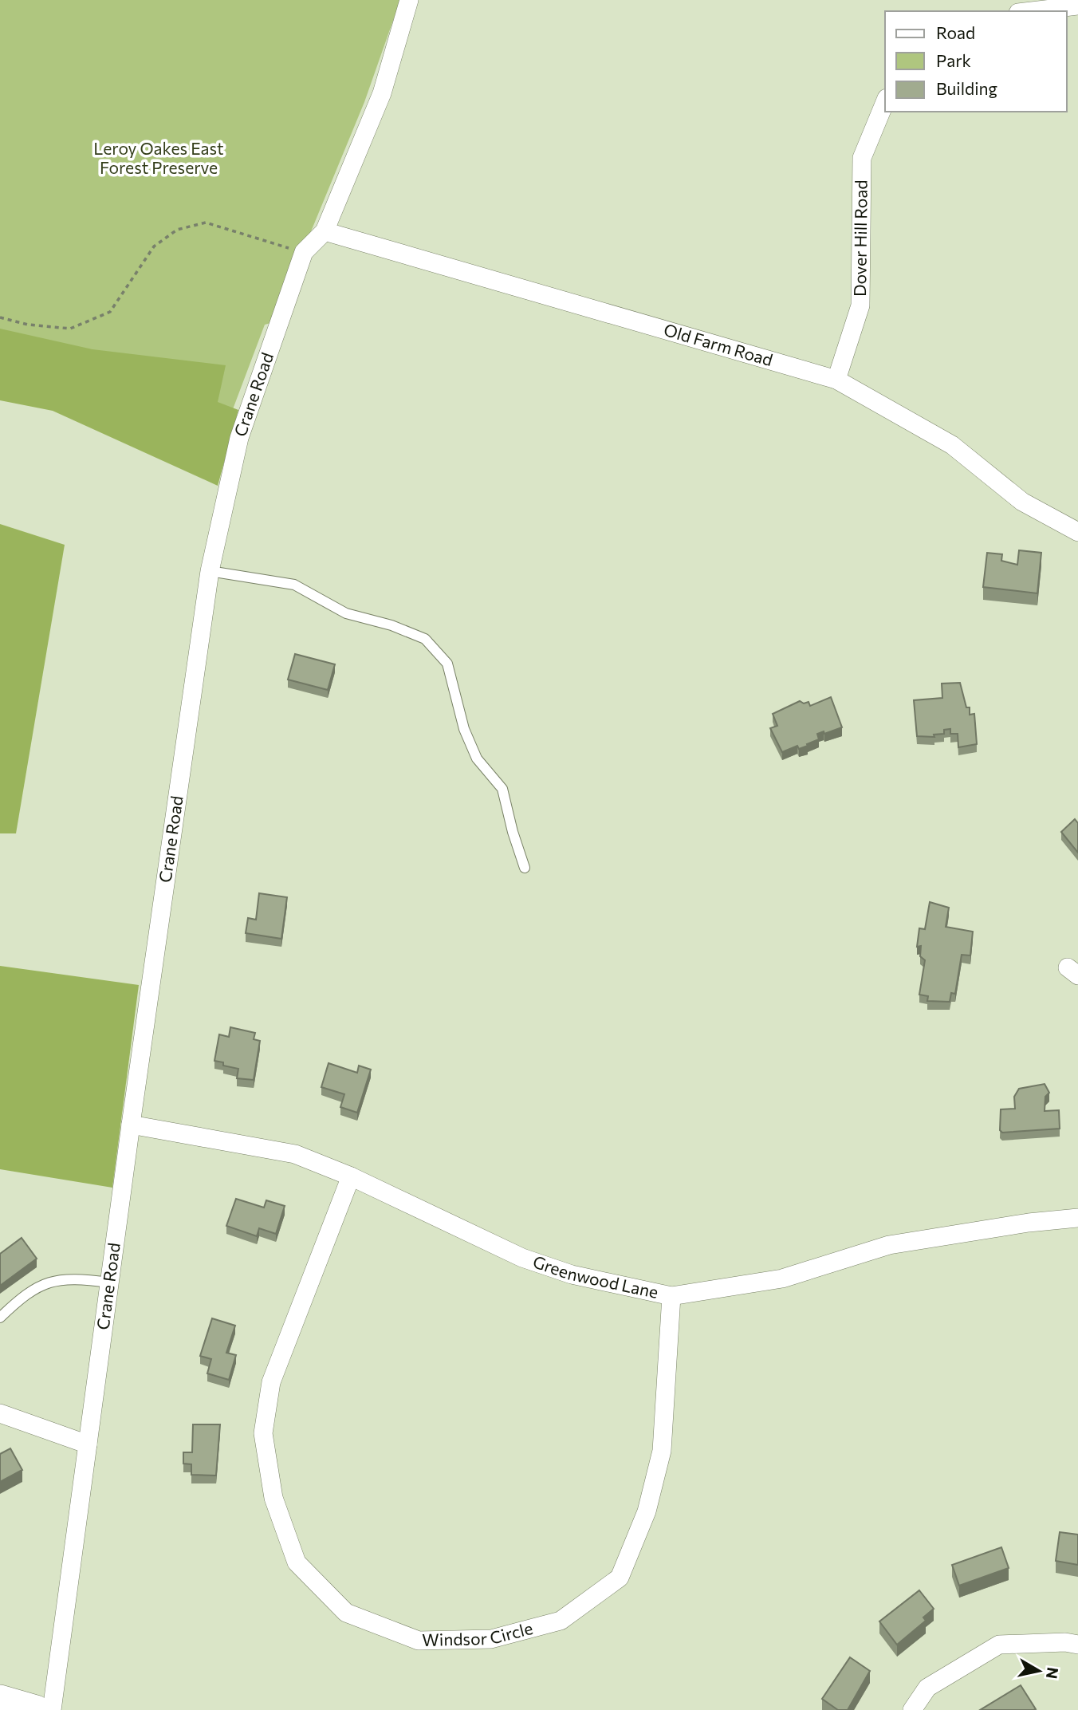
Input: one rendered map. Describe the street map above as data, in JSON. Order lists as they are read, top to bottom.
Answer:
{
  "streets": {
    "street": [
      "Dover Hill Road",
      "Old Farm Road",
      "Crane Road",
      "Greenwood Lane",
      "Windsor Circle"
    ]
  },
  "crossings": [
    ["Dover Hill Road", "Old Farm Road"],
    ["Old Farm Road", "Crane Road"],
    ["Crane Road", "Greenwood Lane"],
    ["Greenwood Lane", "Windsor Circle"]
  ],
  "parks": ["Leroy Oakes East Forest Preserve"],
  "legend": ["Road", "Park", "Building"],
  "north": "right"
}
